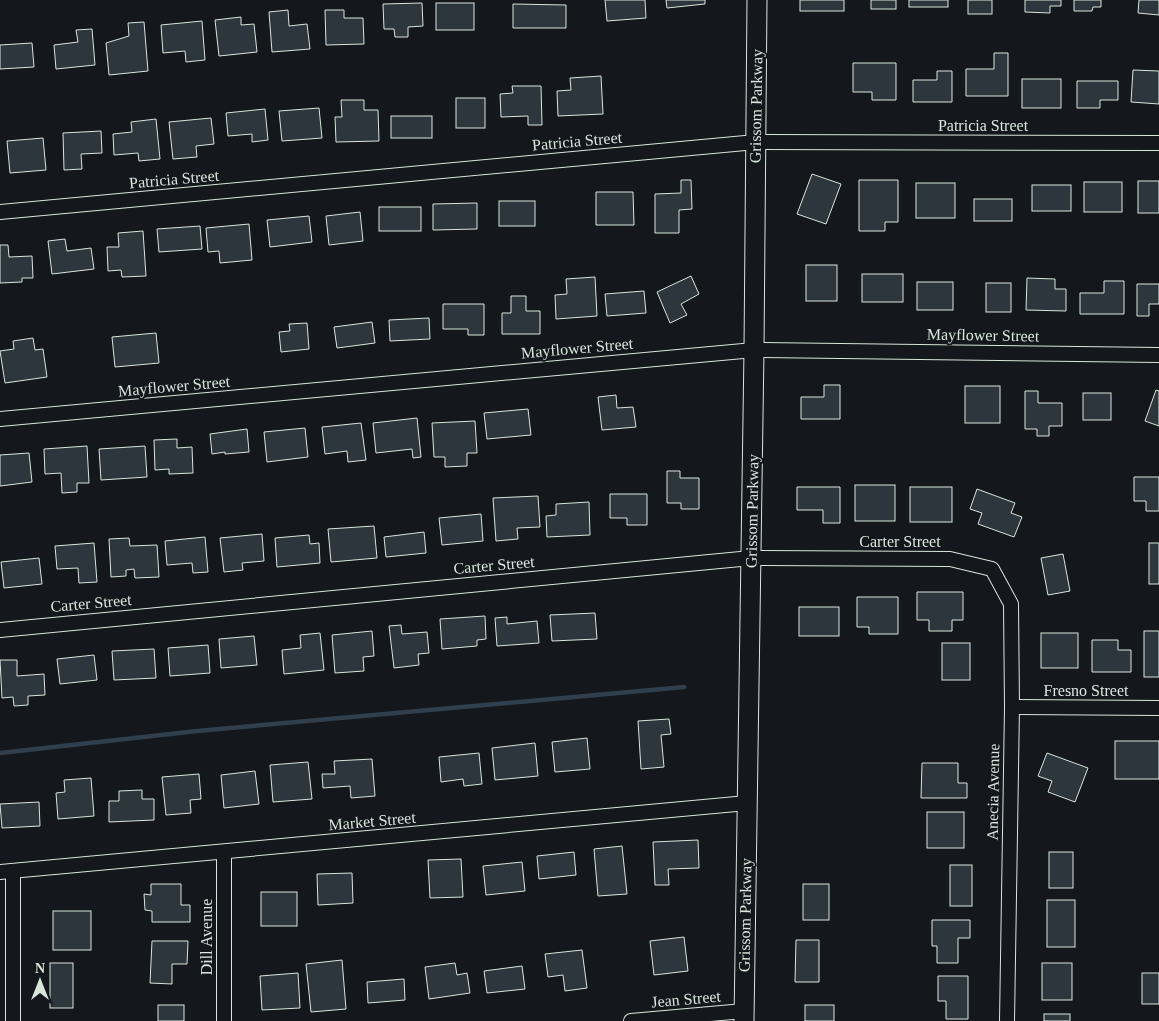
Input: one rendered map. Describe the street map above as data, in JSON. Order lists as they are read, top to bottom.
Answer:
{
  "streets": {
    "main road": ["Grissom Parkway"],
    "street": [
      "Patricia Street",
      "Mayflower Street",
      "Carter Street",
      "Fresno Street",
      "Anecia Avenue",
      "Market Street",
      "Dill Avenue",
      "Jean Street"
    ]
  },
  "crossings": [
    ["Grissom Parkway", "Patricia Street"],
    ["Grissom Parkway", "Mayflower Street"],
    ["Grissom Parkway", "Carter Street"],
    ["Grissom Parkway", "Market Street"],
    ["Grissom Parkway", "Jean Street"],
    ["Carter Street", "Anecia Avenue"],
    ["Fresno Street", "Anecia Avenue"],
    ["Market Street", "Dill Avenue"]
  ],
  "north": "top"
}
